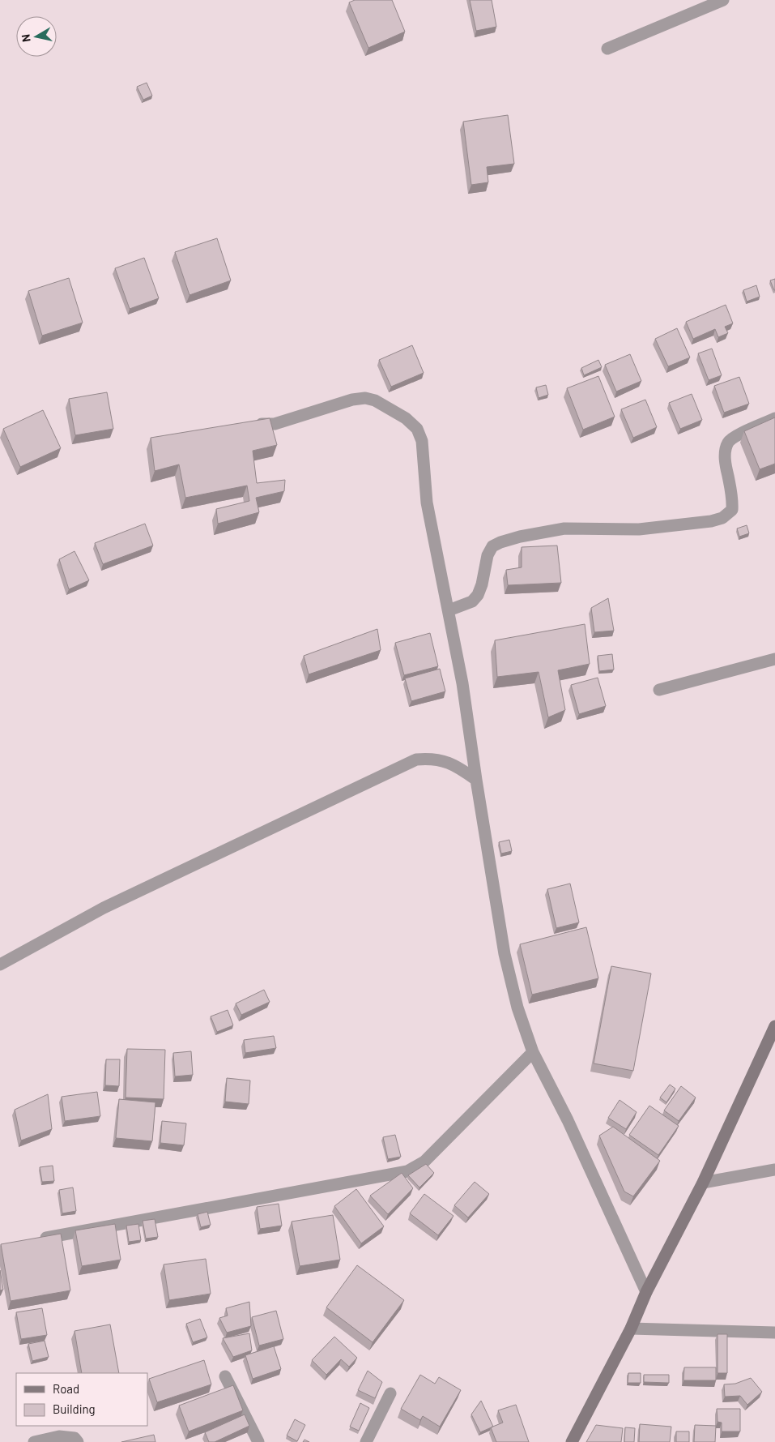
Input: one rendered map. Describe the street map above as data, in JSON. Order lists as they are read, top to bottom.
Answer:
{
  "legend": ["Road", "Building"],
  "north": "left"
}
